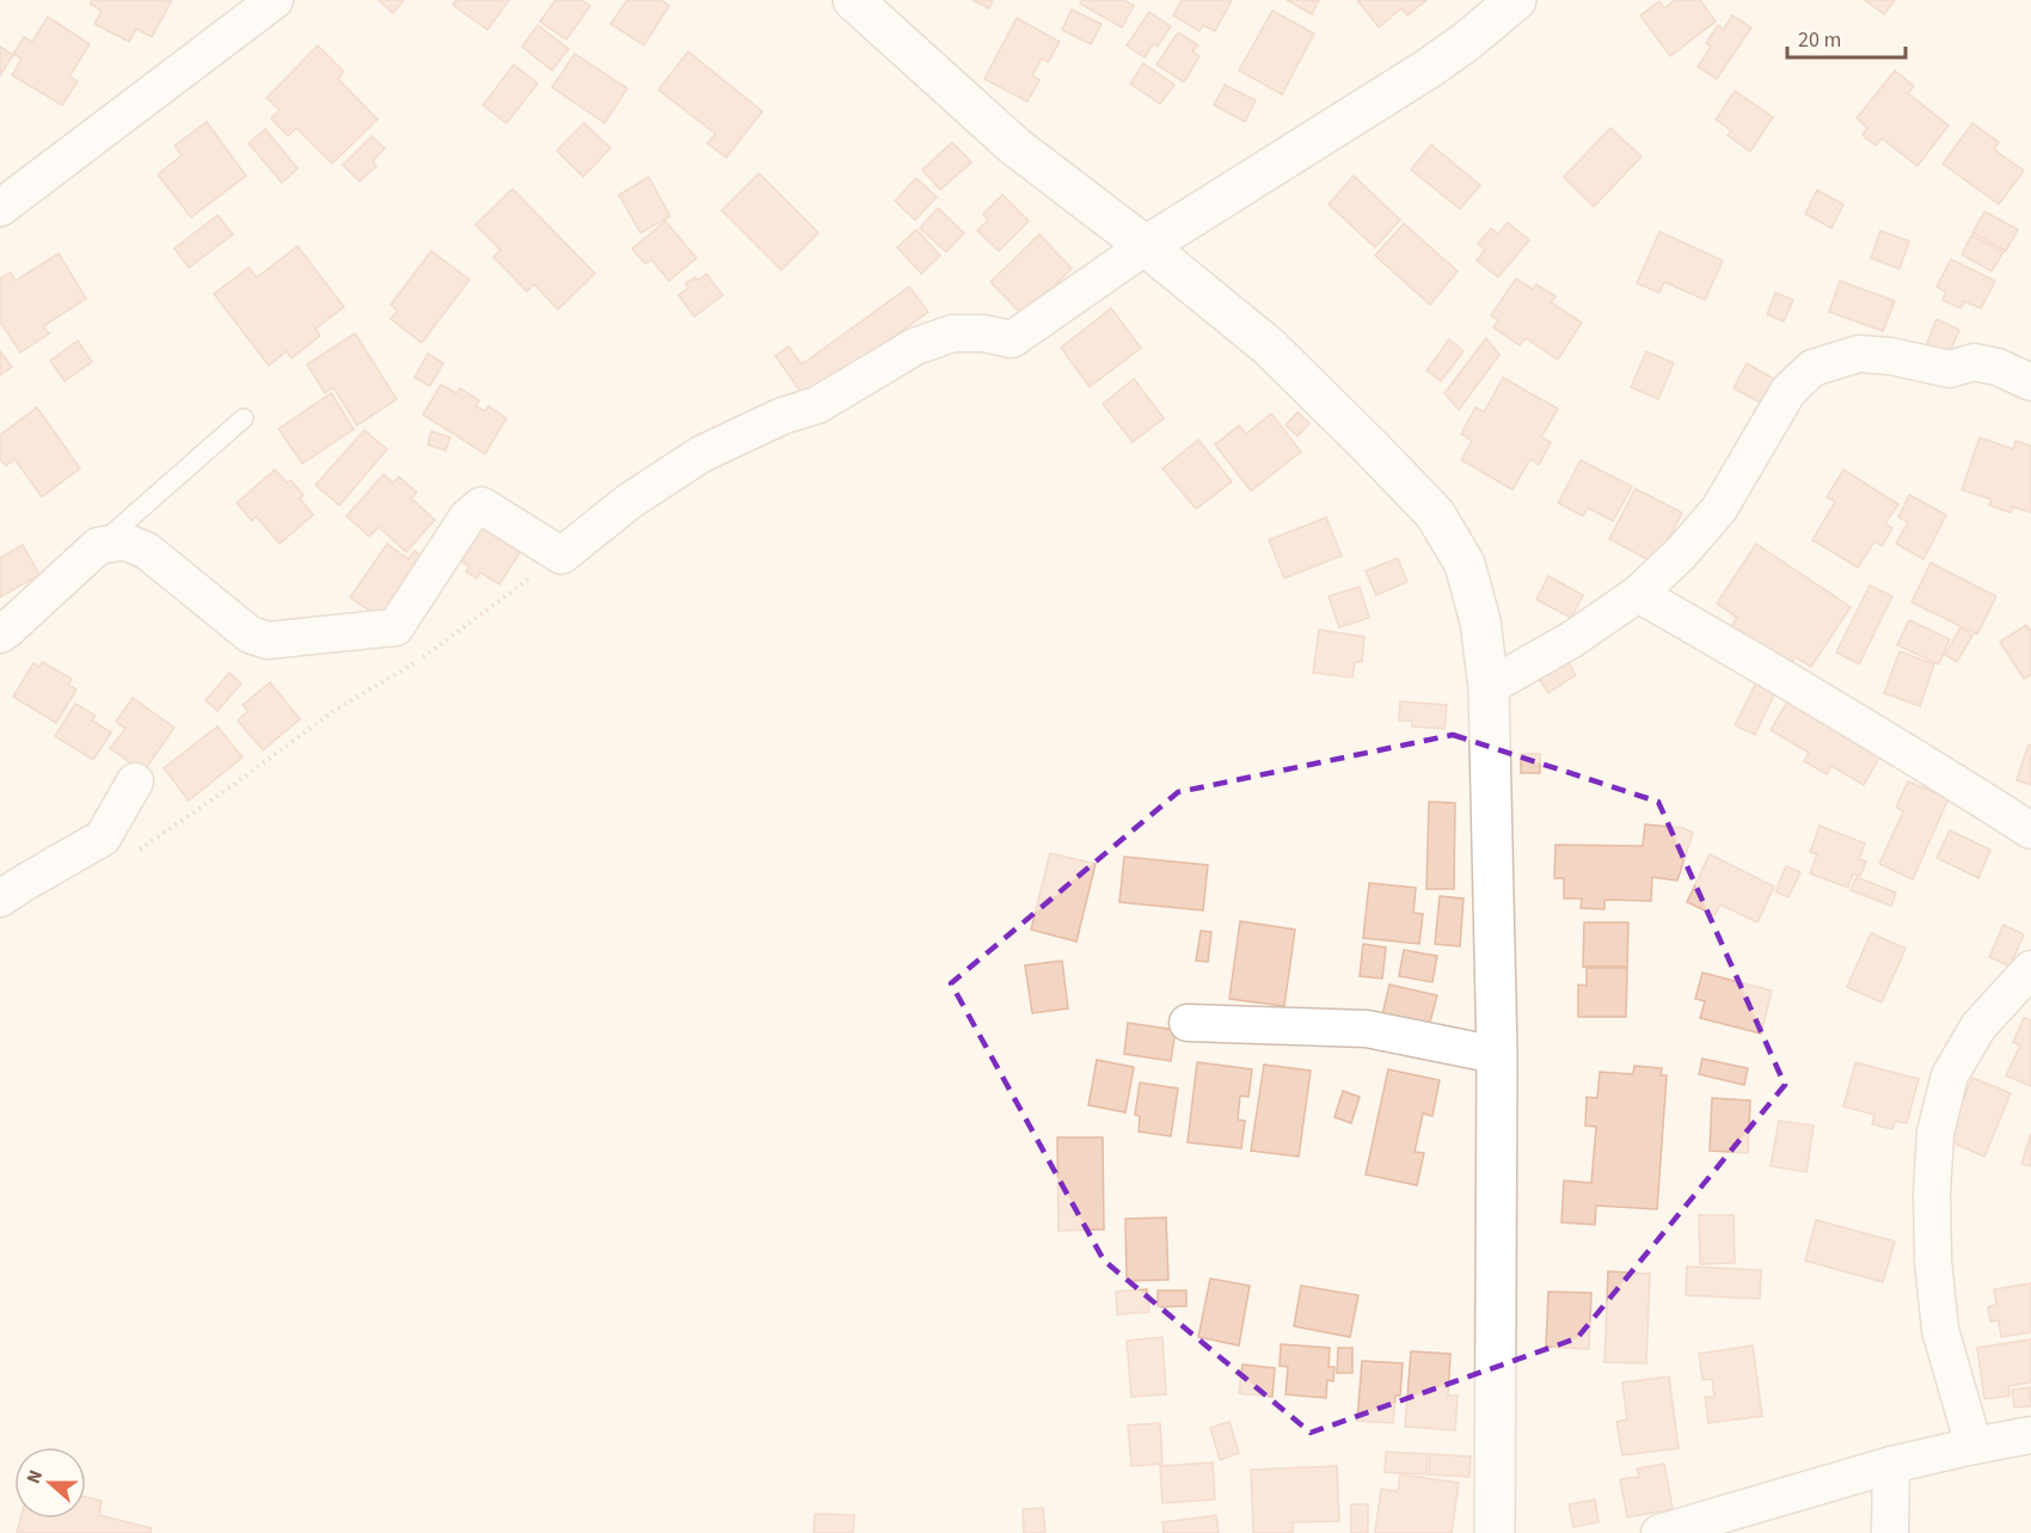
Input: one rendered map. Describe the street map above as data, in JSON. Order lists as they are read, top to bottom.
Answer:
{
  "scale_bar": "20 m",
  "north": "left"
}
